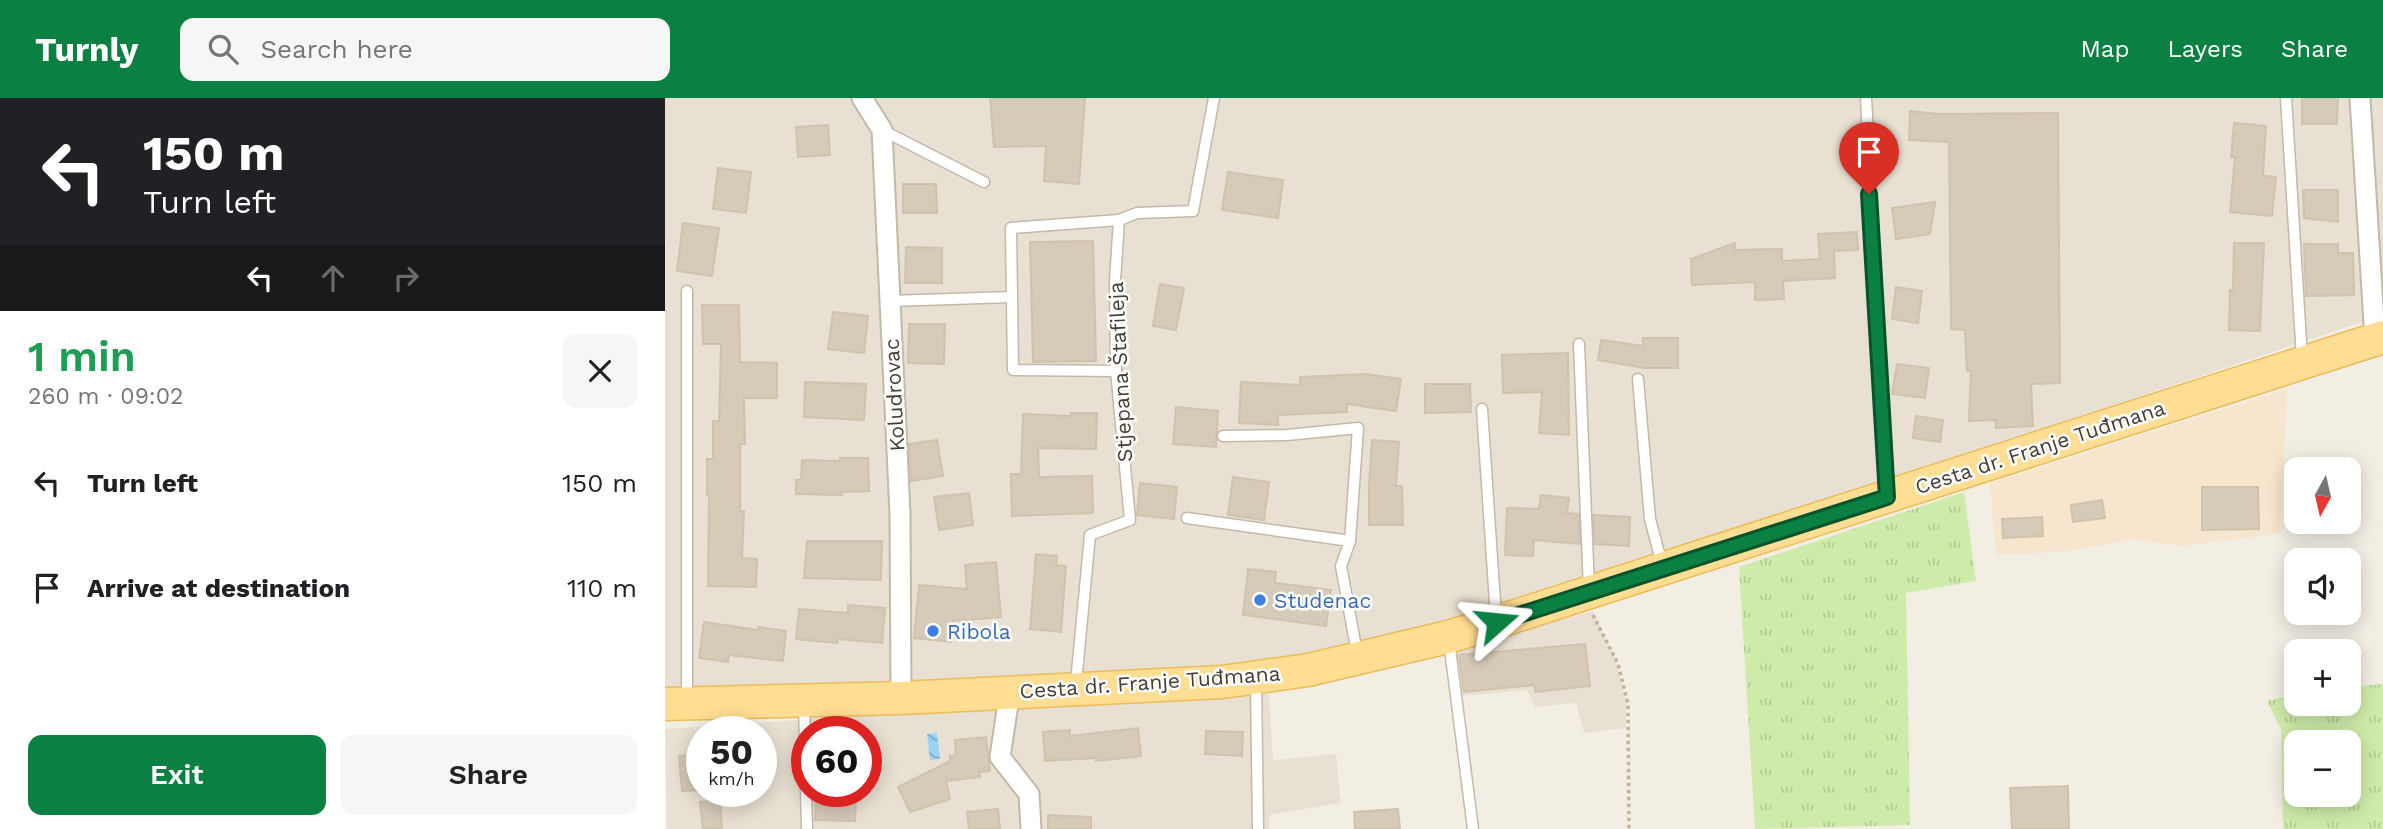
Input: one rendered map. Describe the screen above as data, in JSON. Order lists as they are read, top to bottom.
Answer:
{
  "streets": {
    "main road": ["Cesta dr. Franje Tuđmana"],
    "street": ["Koludrovac"],
    "lane": ["Stjepana Štafileja"]
  },
  "crossings": [
    ["Stjepana Štafileja", "Cesta dr. Franje Tuđmana"],
    ["Koludrovac", "Cesta dr. Franje Tuđmana"]
  ],
  "places": ["Studenac", "Ribola"],
  "north": "bottom",
  "page": {
    "header": "Turnly",
    "search": "Search here",
    "nav": ["Map", "Layers", "Share"],
    "turn": ["150 m", "Turn left"],
    "heading": ["1 min", "260 m · 09:02"],
    "list": [
      {
        "name": "Turn left",
        "value": "150 m"
      },
      {
        "name": "Arrive at destination",
        "value": "110 m"
      }
    ],
    "map_buttons": ["+", "−"],
    "speed": "50 km/h",
    "limit": "60",
    "buttons": ["Exit", "Share"]
  }
}
